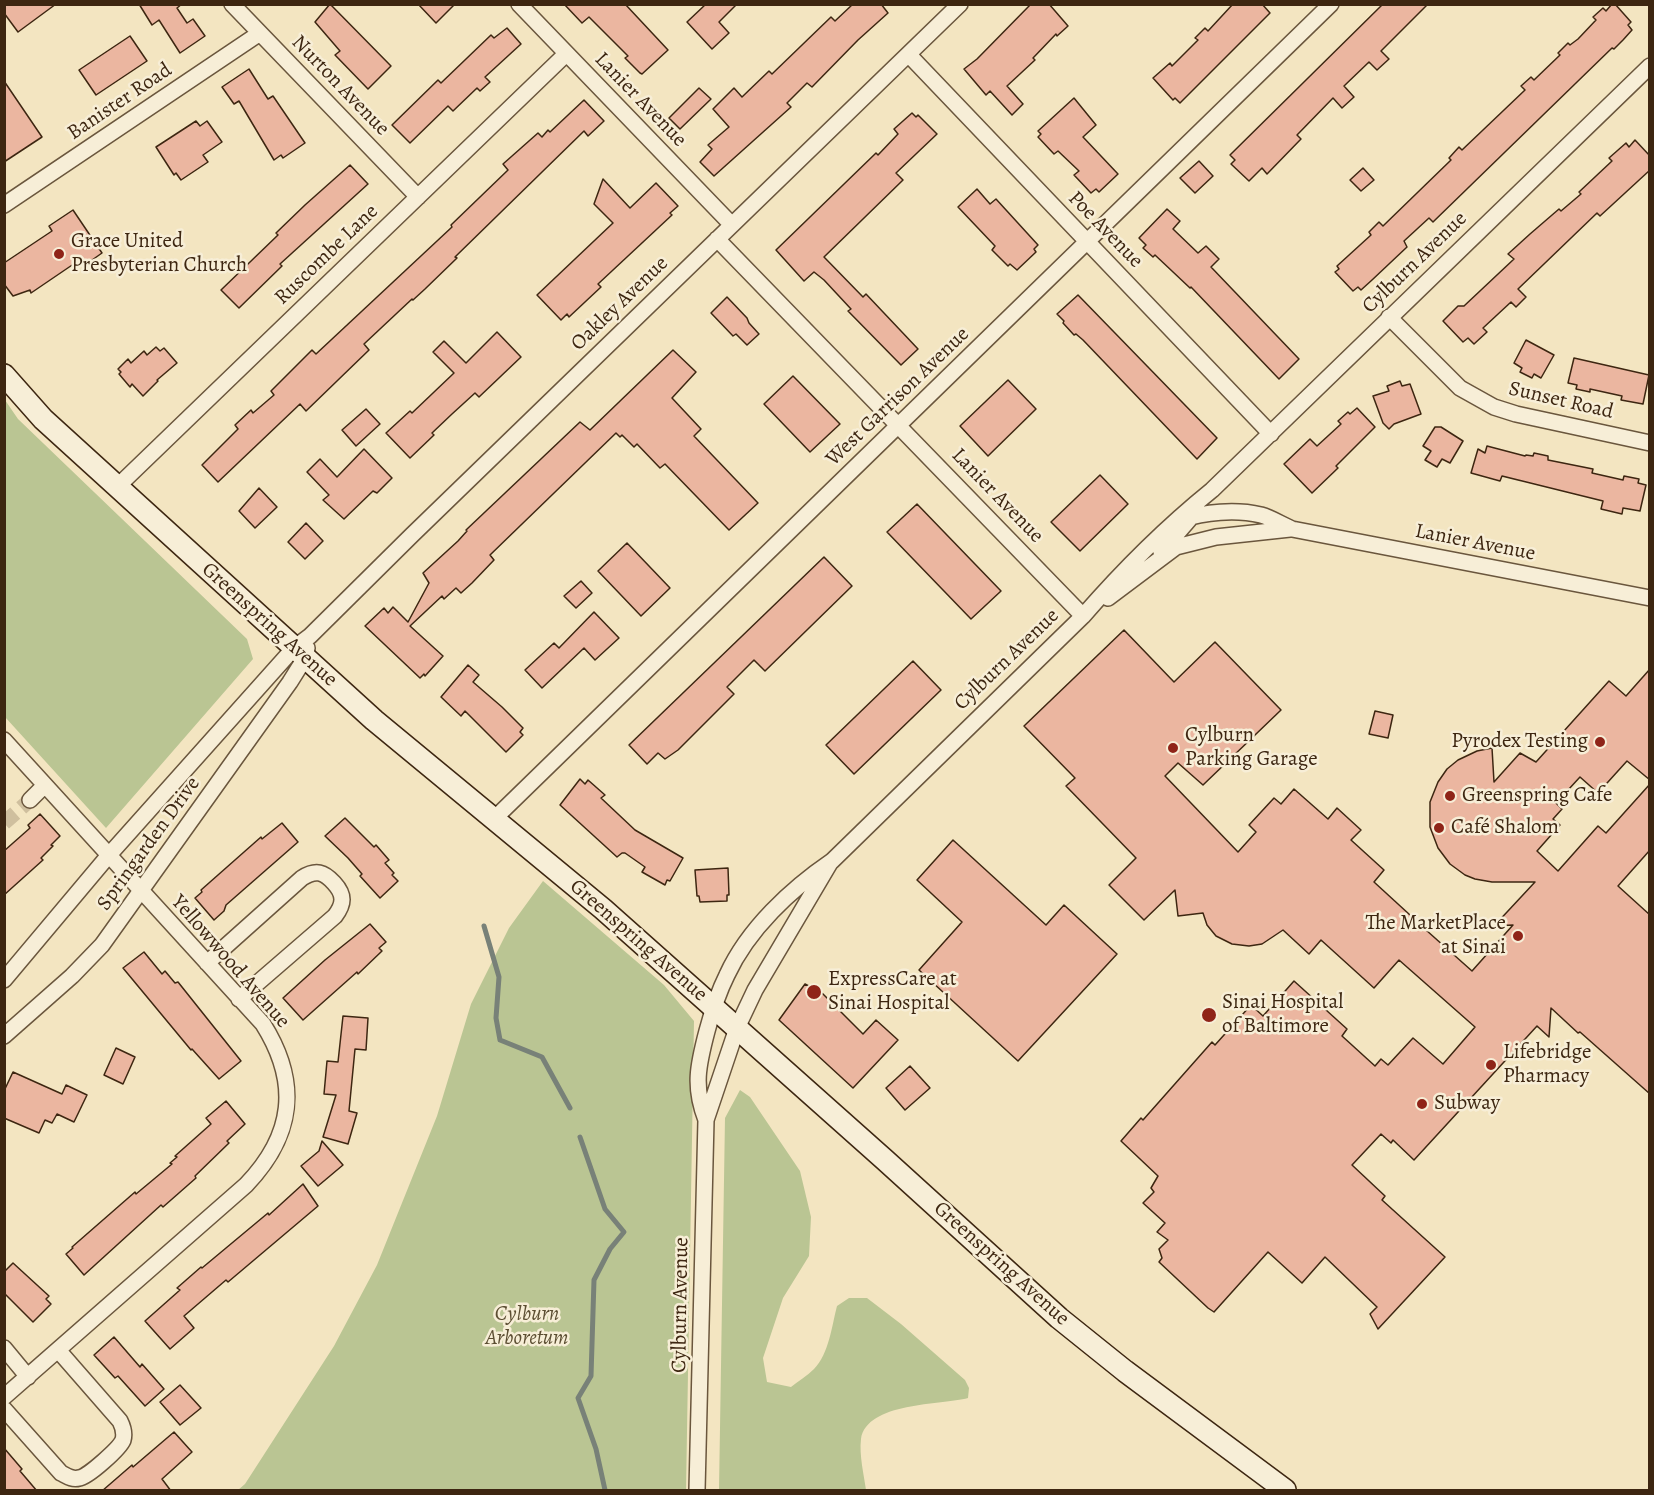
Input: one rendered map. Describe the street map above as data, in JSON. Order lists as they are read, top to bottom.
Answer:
{
  "streets": {
    "main road": ["Greenspring Avenue"],
    "street": [
      "Nurton Avenue",
      "Lanier Avenue",
      "Banister Road",
      "Poe Avenue",
      "Ruscombe Lane",
      "Cylburn Avenue",
      "Oakley Avenue",
      "West Garrison Avenue",
      "Sunset Road",
      "Springarden Drive",
      "Yellowwood Avenue"
    ]
  },
  "crossings": [
    ["Nurton Avenue", "Banister Road"],
    ["Nurton Avenue", "Ruscombe Lane"],
    ["Lanier Avenue", "Ruscombe Lane"],
    ["Lanier Avenue", "Cylburn Avenue"],
    ["Lanier Avenue", "Oakley Avenue"],
    ["Lanier Avenue", "West Garrison Avenue"],
    ["Poe Avenue", "Cylburn Avenue"],
    ["Poe Avenue", "Oakley Avenue"],
    ["Poe Avenue", "West Garrison Avenue"],
    ["Ruscombe Lane", "Greenspring Avenue"],
    ["Cylburn Avenue", "Sunset Road"],
    ["Cylburn Avenue", "Greenspring Avenue"],
    ["Oakley Avenue", "Greenspring Avenue"],
    ["Oakley Avenue", "Springarden Drive"],
    ["West Garrison Avenue", "Greenspring Avenue"],
    ["Greenspring Avenue", "Springarden Drive"],
    ["Springarden Drive", "Yellowwood Avenue"]
  ],
  "parks": ["Cylburn Arboretum"],
  "places": [
    "Grace United Presbyterian Church",
    "Pyrodex Testing",
    "Cylburn Parking Garage",
    "Greenspring Cafe",
    "Café Shalom",
    "The MarketPlace at Sinai",
    "ExpressCare at Sinai Hospital",
    "Sinai Hospital of Baltimore",
    "Lifebridge Pharmacy",
    "Subway"
  ]
}
